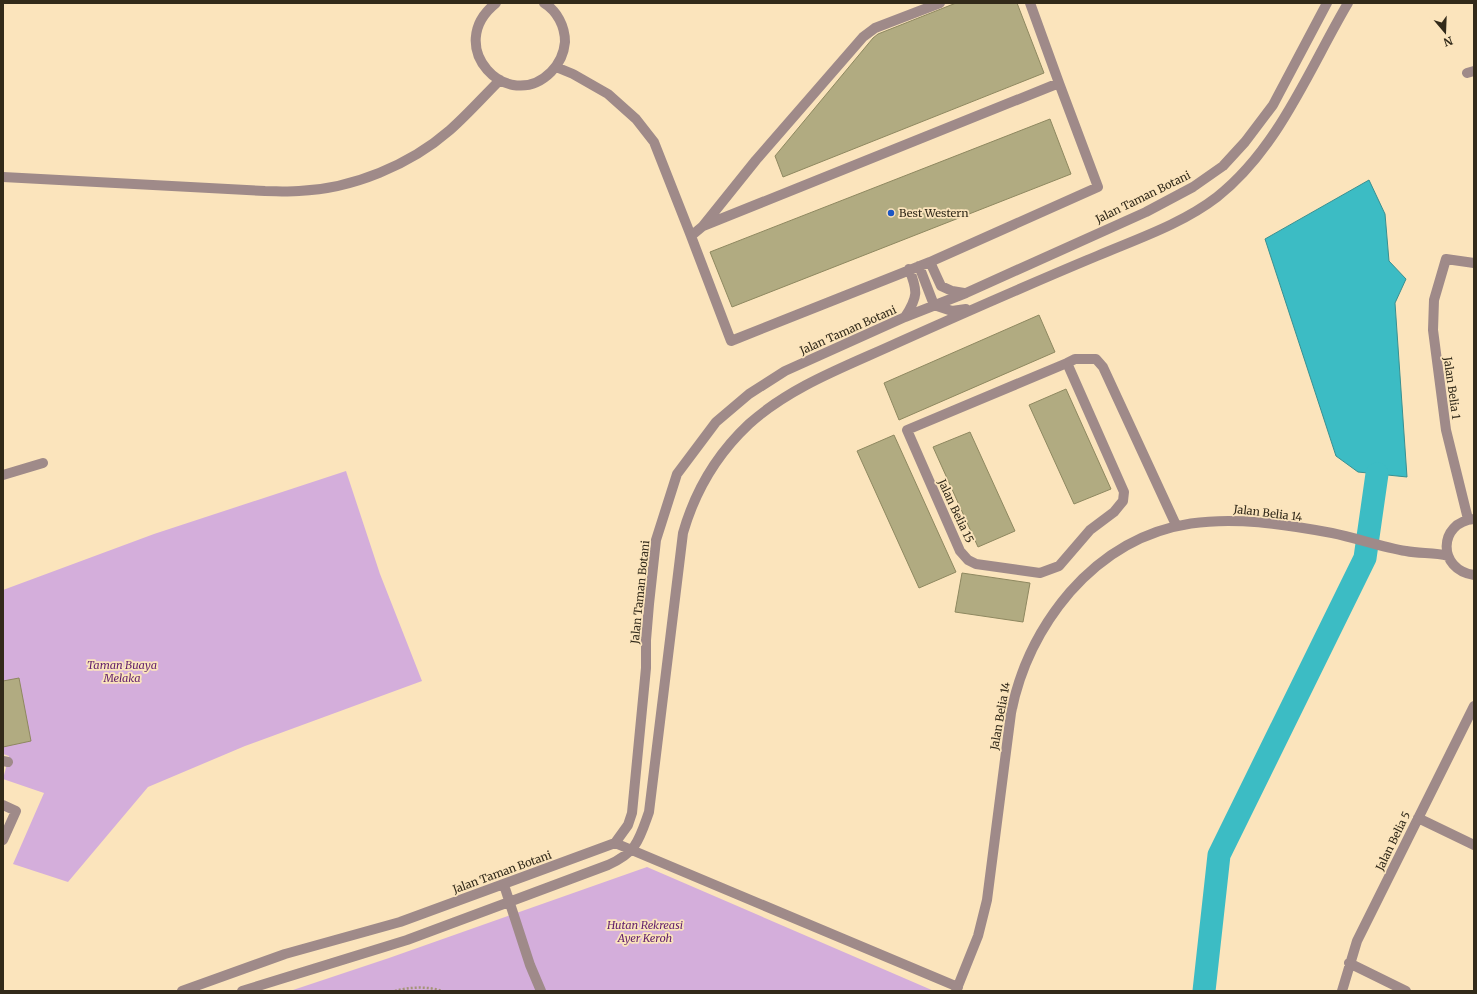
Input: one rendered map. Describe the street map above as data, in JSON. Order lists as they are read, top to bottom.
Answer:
{
  "streets": {
    "street": [
      "Jalan Taman Botani",
      "Jalan Belia 1",
      "Jalan Belia 15",
      "Jalan Belia 14",
      "Jalan Belia 5"
    ]
  },
  "crossings": [
    ["Jalan Belia 15", "Jalan Belia 14"]
  ],
  "parks": ["Taman Buaya Melaka", "Hutan Rekreasi Ayer Keroh"],
  "places": ["Best Western"],
  "north": "bottom"
}
